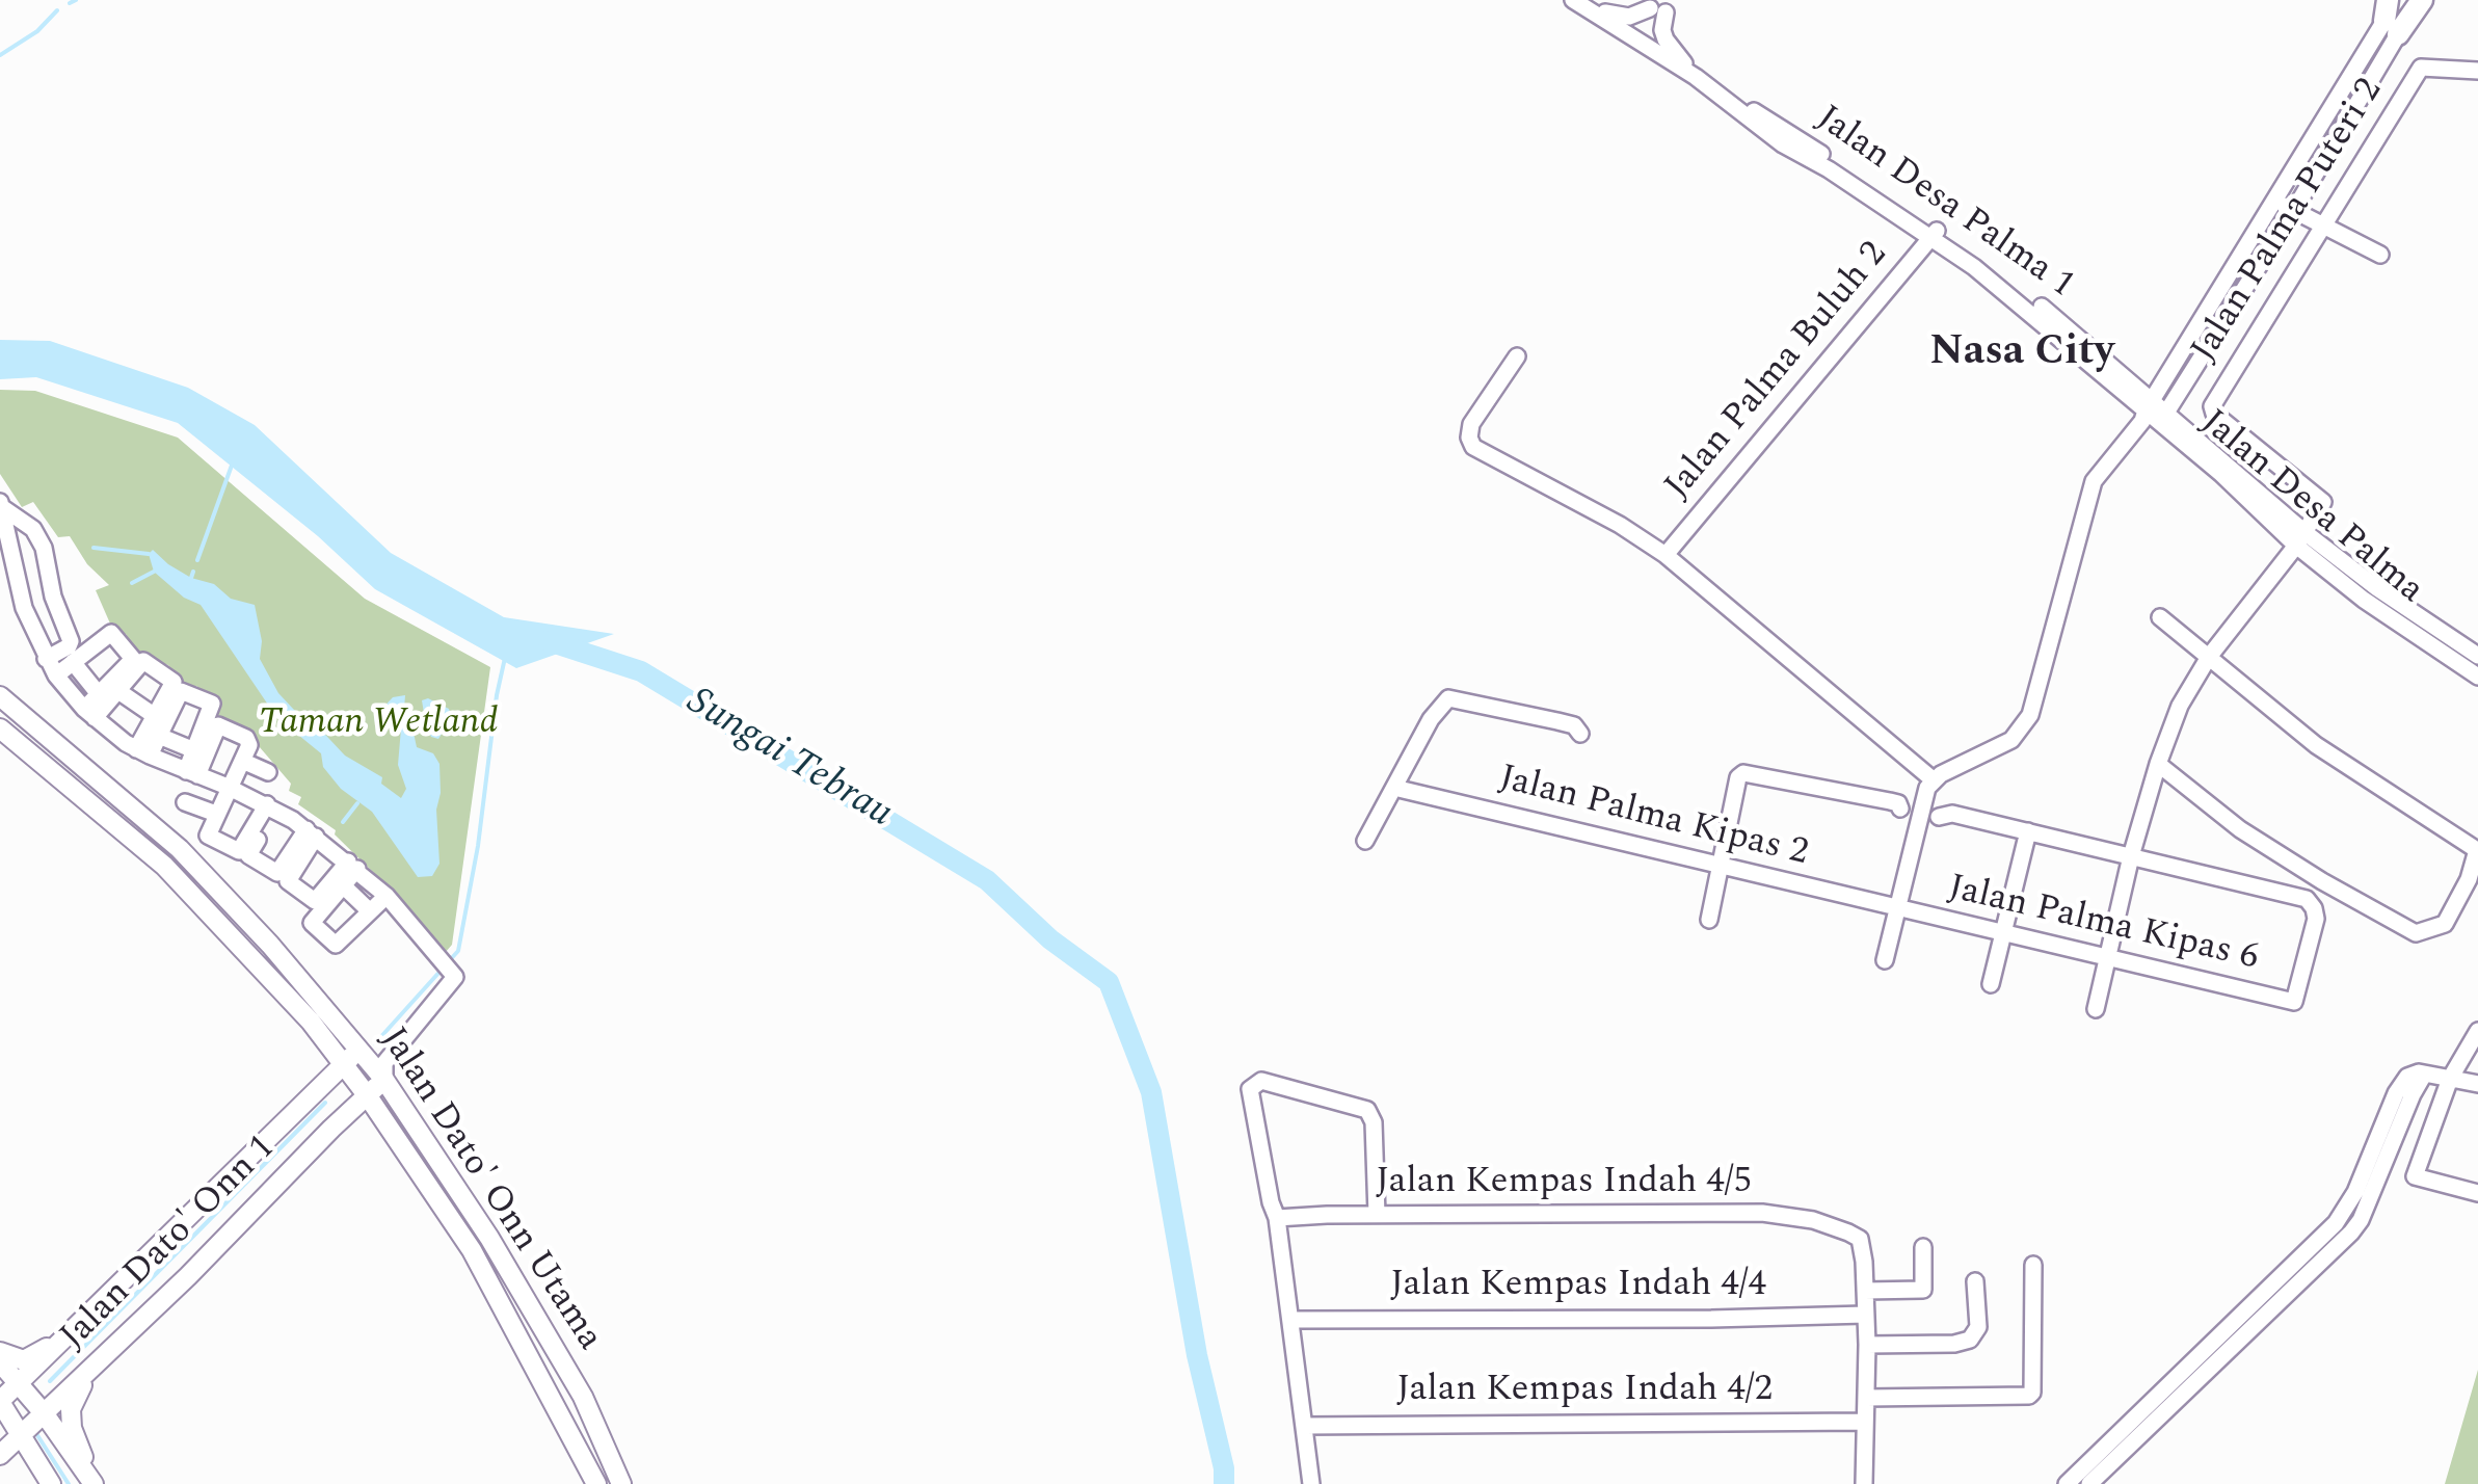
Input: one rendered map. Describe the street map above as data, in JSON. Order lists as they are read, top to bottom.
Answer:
{
  "streets": {
    "main road": ["Jalan Dato' Onn Utama", "Jalan Dato' Onn 1"],
    "street": [
      "Jalan Desa Palma 1",
      "Jalan Palma Puteri 2",
      "Jalan Palma Buluh 2",
      "Jalan Desa Palma",
      "Jalan Palma Kipas 2",
      "Jalan Palma Kipas 6",
      "Jalan Kempas Indah 4/5",
      "Jalan Kempas Indah 4/4",
      "Jalan Kempas Indah 4/2"
    ]
  },
  "crossings": [
    ["Jalan Desa Palma 1", "Jalan Palma Buluh 2"],
    ["Jalan Desa Palma 1", "Jalan Desa Palma"],
    ["Jalan Palma Puteri 2", "Jalan Desa Palma"],
    ["Jalan Palma Kipas 2", "Jalan Palma Kipas 6"],
    ["Jalan Dato' Onn Utama", "Jalan Dato' Onn 1"]
  ],
  "districts": ["Nasa City"],
  "water": ["Sungai Tebrau"],
  "parks": ["Taman Wetland"]
}
